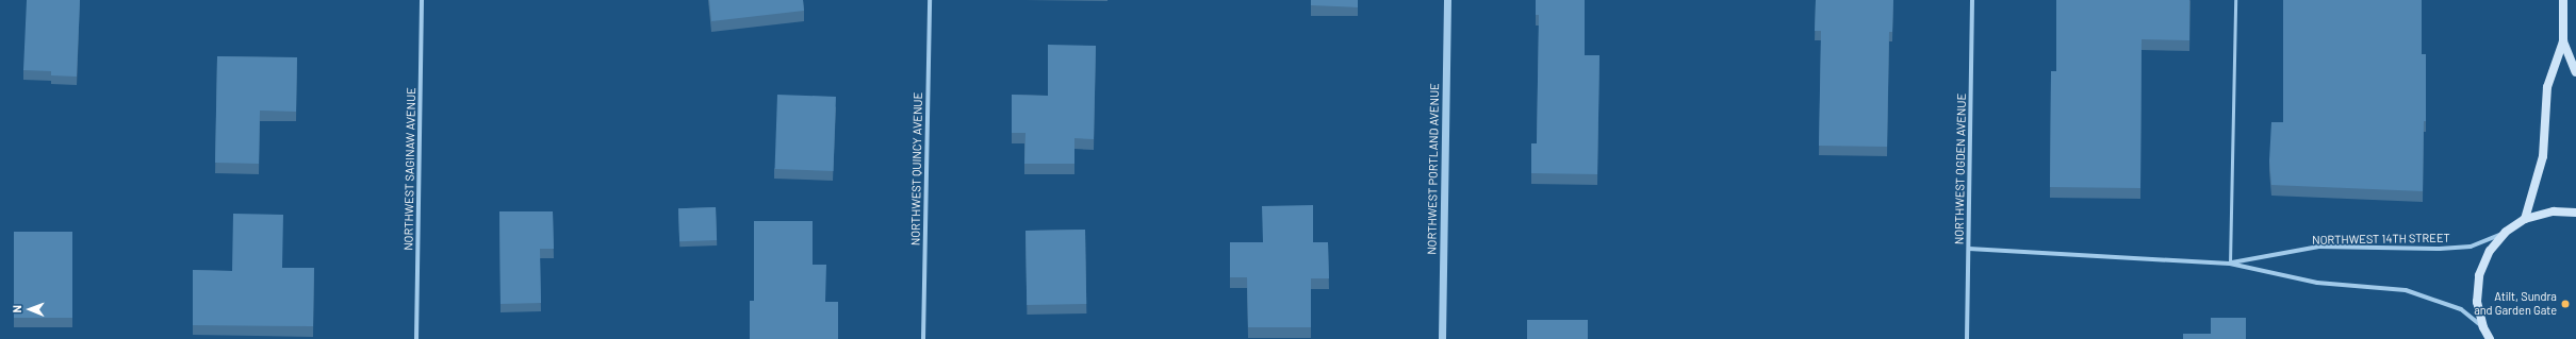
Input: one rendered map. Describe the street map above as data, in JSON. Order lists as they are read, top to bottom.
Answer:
{
  "streets": {
    "street": [
      "NORTHWEST SAGINAW AVENUE",
      "NORTHWEST QUINCY AVENUE",
      "NORTHWEST PORTLAND AVENUE",
      "NORTHWEST OGDEN AVENUE",
      "NORTHWEST 14TH STREET"
    ]
  },
  "crossings": [
    ["NORTHWEST OGDEN AVENUE", "NORTHWEST 14TH STREET"]
  ],
  "places": ["Atilt, Sundra and Garden Gate"],
  "north": "left"
}
